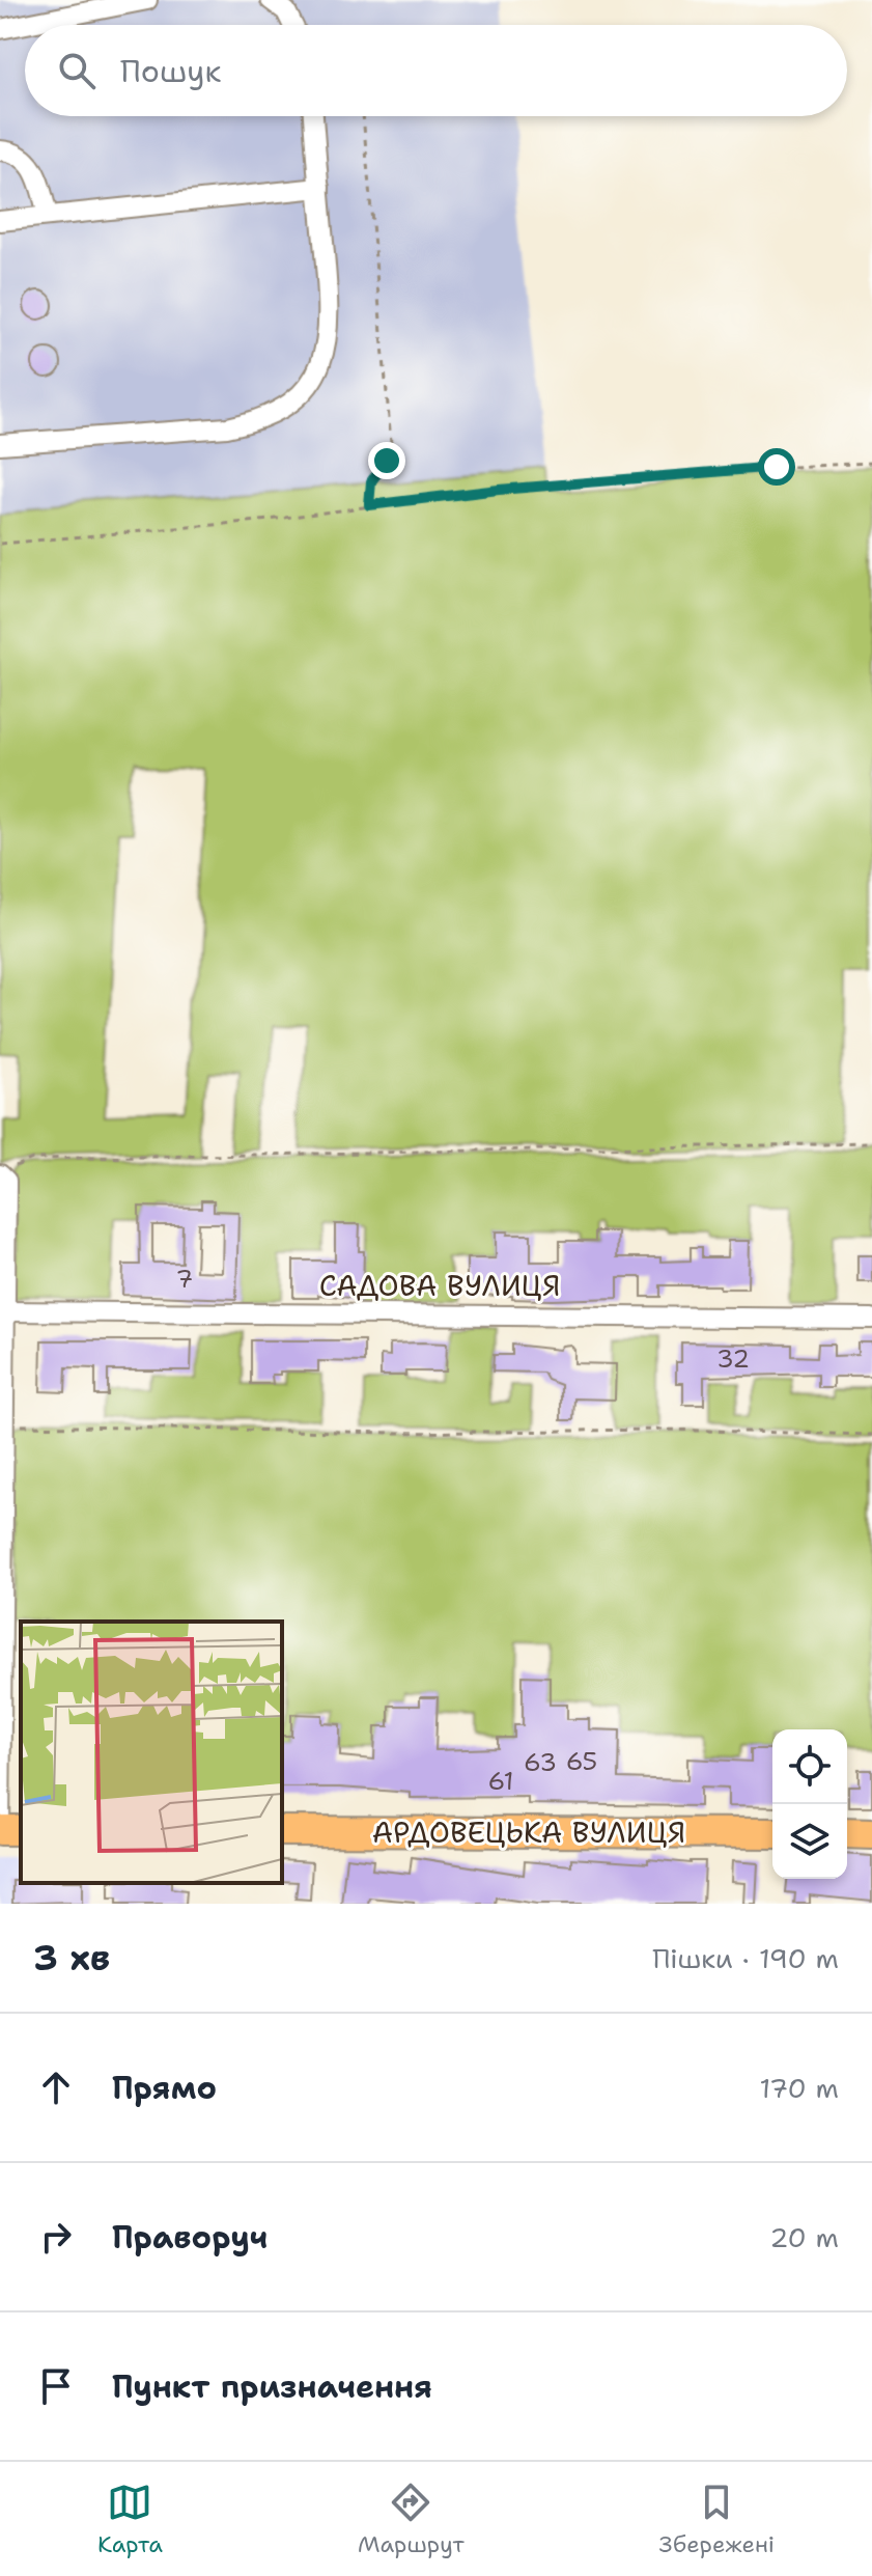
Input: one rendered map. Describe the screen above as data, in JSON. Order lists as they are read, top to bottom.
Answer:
{
  "streets": {
    "highway": ["АРДОВЕЦЬКА ВУЛИЦЯ"],
    "street": ["САДОВА ВУЛИЦЯ"]
  },
  "house_numbers": [
    "7",
    "32",
    "65",
    "63",
    "61"
  ],
  "page": {
    "search": "Пошук",
    "heading": ["3 хв", "Пішки · 190 m"],
    "list": [
      ["Прямо", "170 m"],
      ["Праворуч", "20 m"],
      "Пункт призначення"
    ],
    "nav": ["Карта", "Маршрут", "Збережені"]
  }
}
